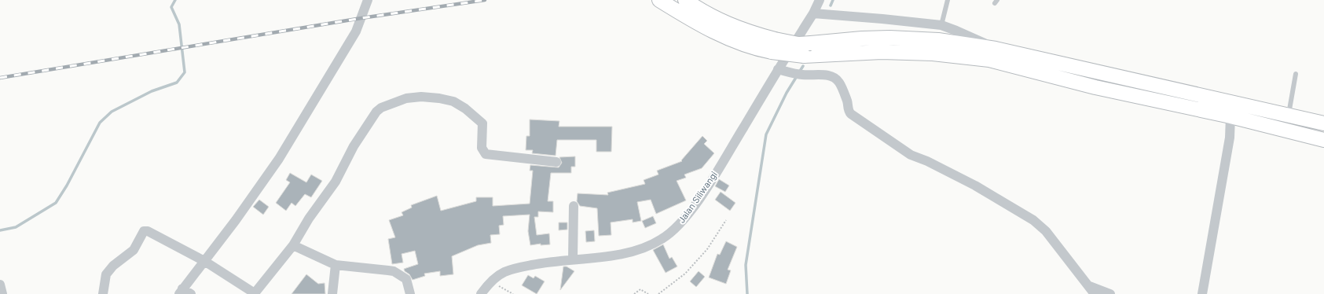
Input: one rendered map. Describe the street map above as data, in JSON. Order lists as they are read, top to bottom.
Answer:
{
  "streets": {
    "street": ["Jalan Siliwangi"]
  }
}
